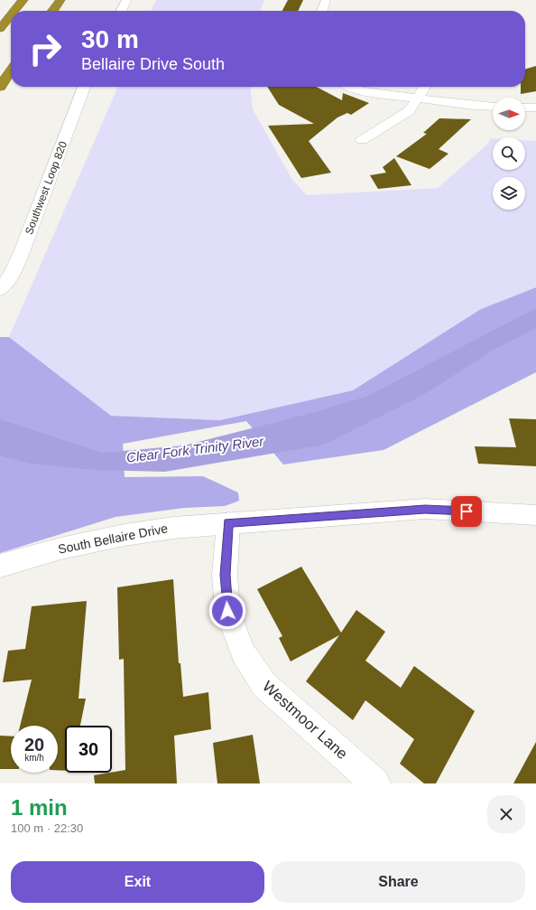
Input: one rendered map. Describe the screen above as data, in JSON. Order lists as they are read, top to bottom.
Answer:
{
  "streets": {
    "street": ["Southwest Loop 820", "South Bellaire Drive", "Westmoor Lane"]
  },
  "crossings": [
    ["South Bellaire Drive", "Westmoor Lane"]
  ],
  "water": ["Clear Fork Trinity River"],
  "north": "right",
  "page": {
    "turn": ["30 m", "Bellaire Drive South"],
    "speed": "20 km/h",
    "limit": "30",
    "heading": ["1 min", "100 m · 22:30"],
    "buttons": ["Exit", "Share"]
  }
}
